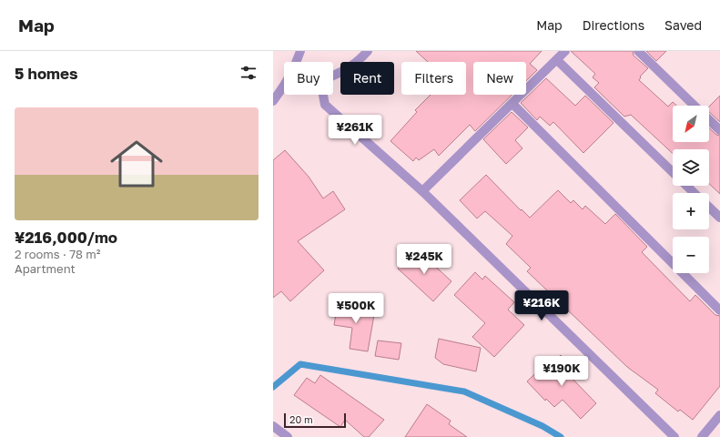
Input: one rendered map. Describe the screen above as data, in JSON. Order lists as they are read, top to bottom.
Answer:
{
  "scale_bar": "20 m",
  "north": "bottom left",
  "page": {
    "header": "Map",
    "nav": ["Map", "Directions", "Saved"],
    "heading": "5 homes",
    "chip": [
      "Buy",
      "Rent",
      "Filters",
      "New"
    ],
    "list": [
      {
        "name": "¥216,000/mo",
        "note": "2 rooms · 78 m² · Apartment"
      }
    ],
    "map_buttons": ["+", "−"],
    "price": [
      "¥261K",
      "¥245K",
      "¥216K",
      "¥500K",
      "¥190K"
    ],
    "scale": "20 m"
  }
}
